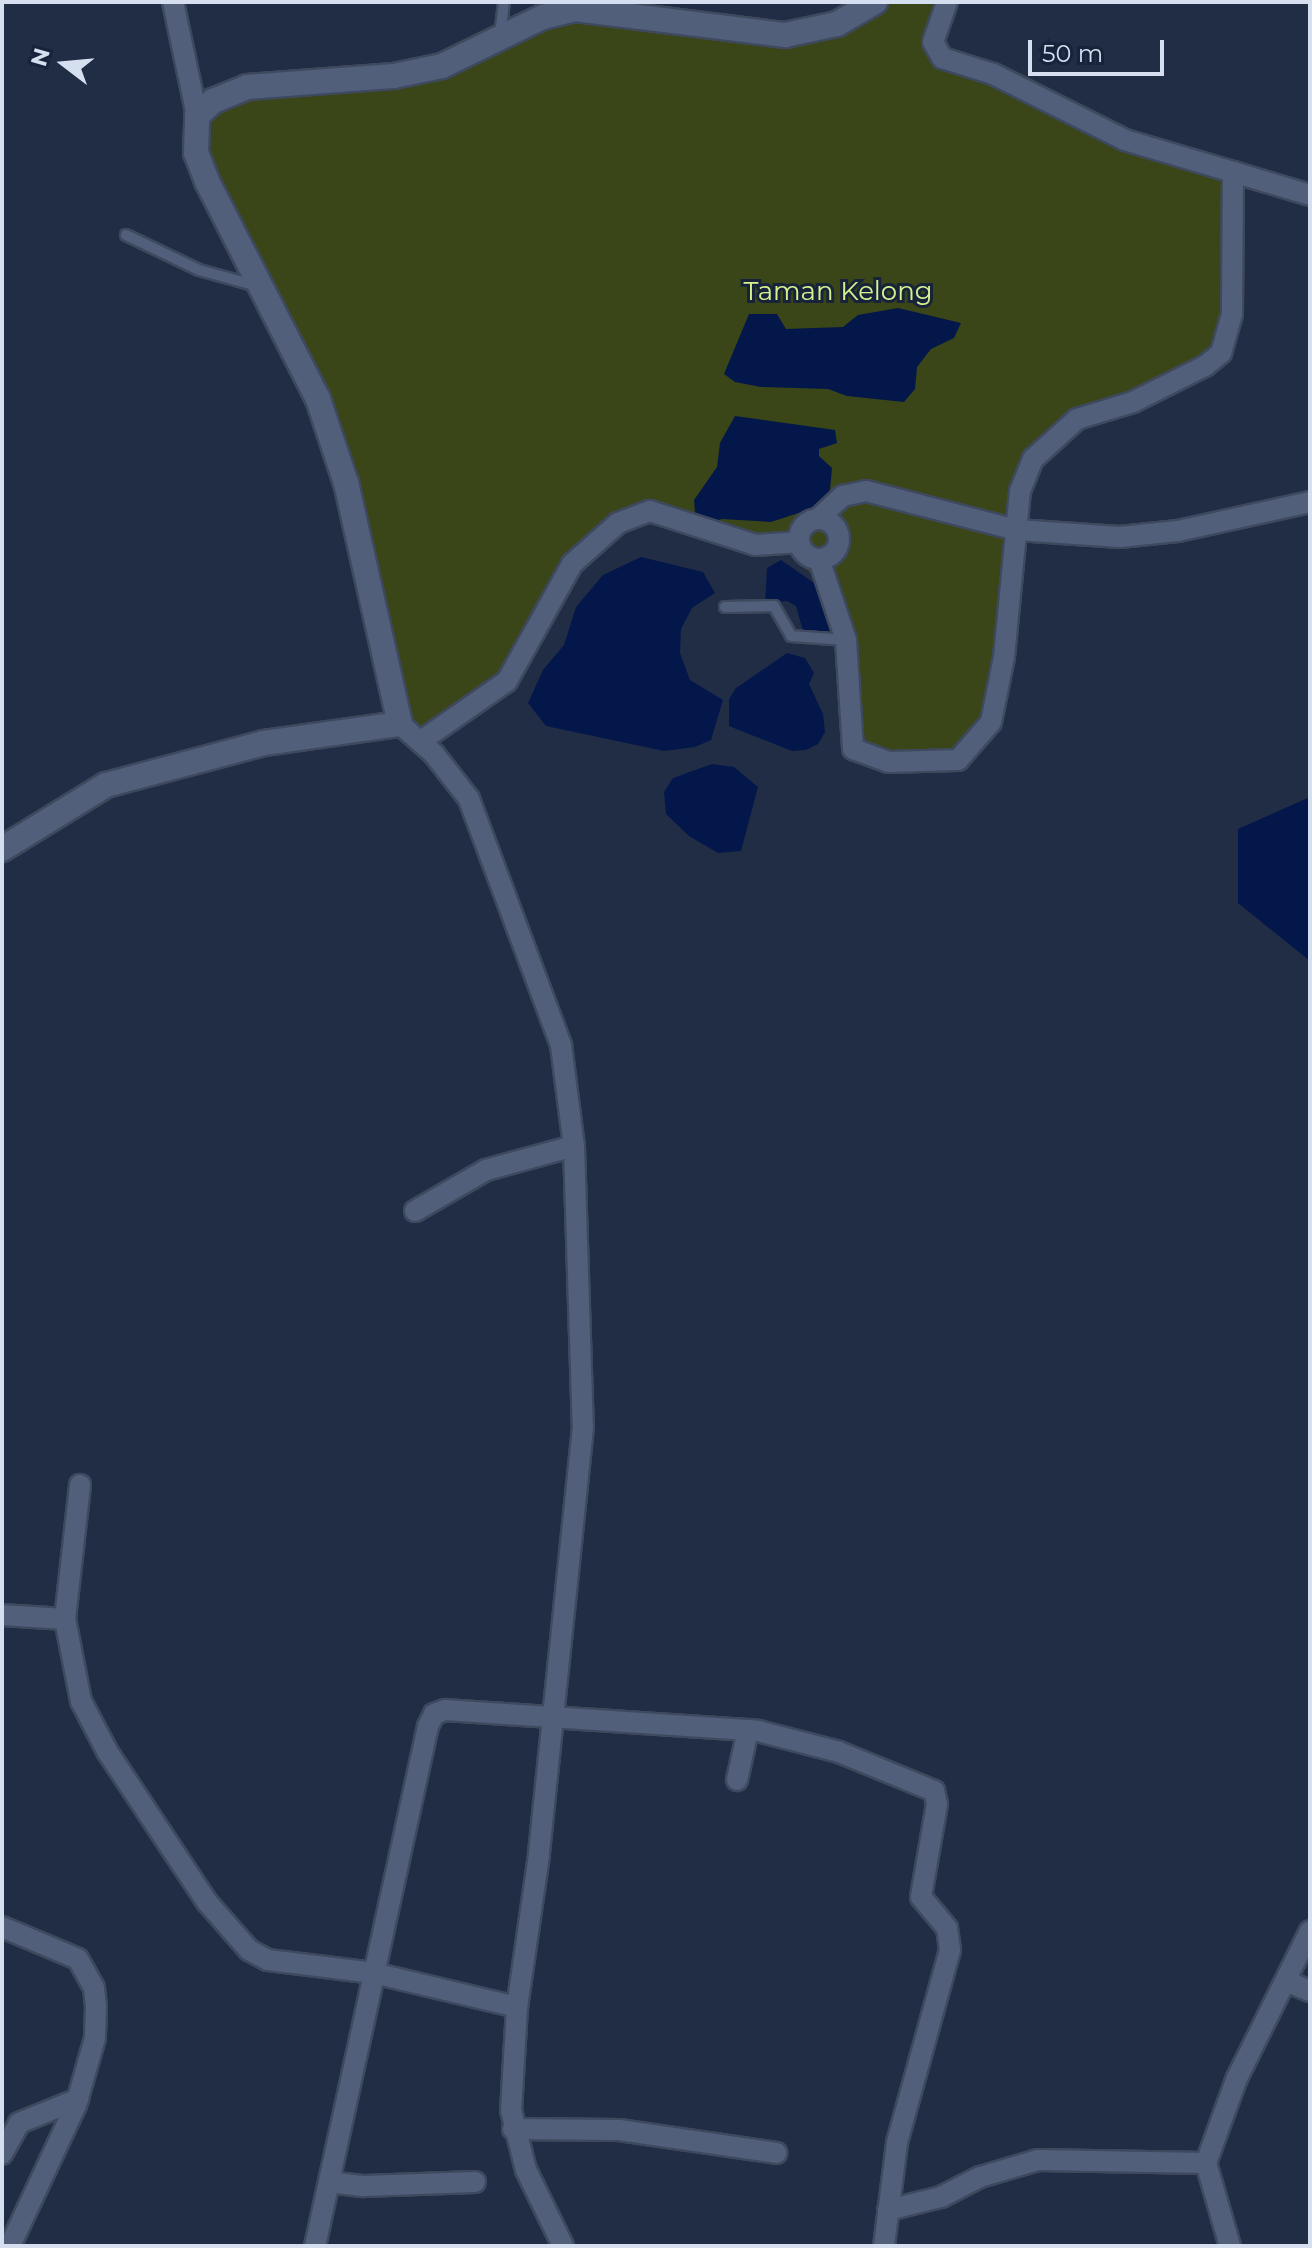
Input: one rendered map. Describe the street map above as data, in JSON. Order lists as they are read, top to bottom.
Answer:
{
  "parks": ["Taman Kelong"],
  "scale_bar": "50 m",
  "north": "left"
}
